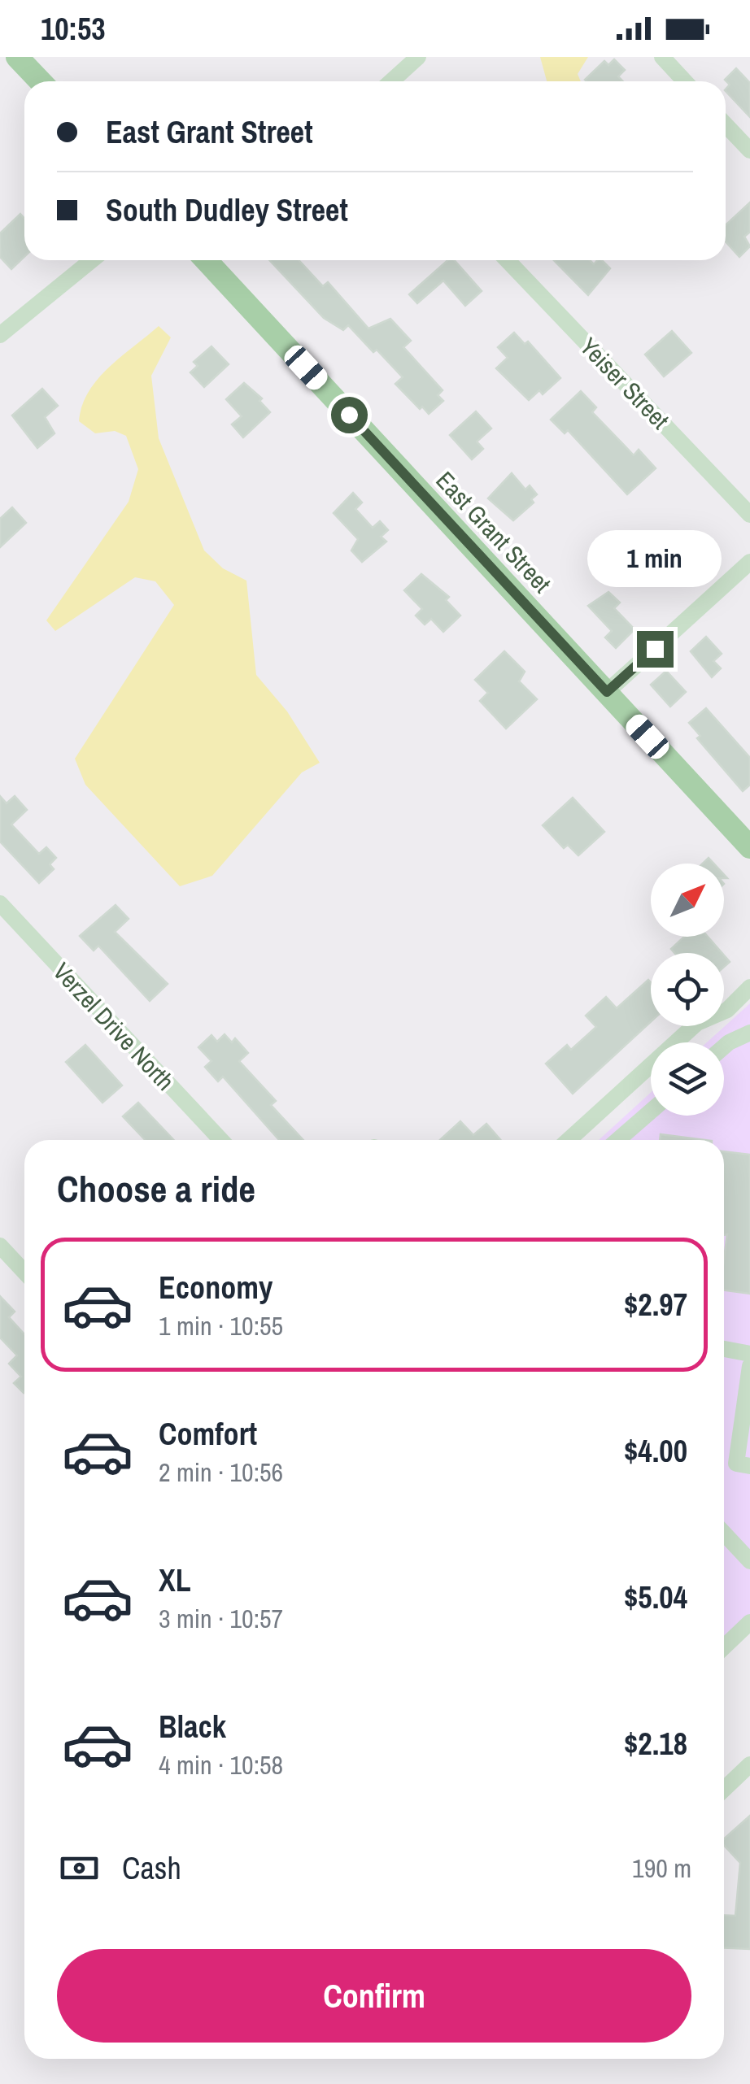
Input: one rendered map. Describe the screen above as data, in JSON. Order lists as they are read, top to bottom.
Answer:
{
  "streets": {
    "main road": ["East Grant Street"],
    "street": ["Yeiser Street", "Verzel Drive North"]
  },
  "north": "top right",
  "page": {
    "status": "10:53",
    "banner": ["East Grant Street", "South Dudley Street"],
    "bubble": "1 min",
    "heading": "Choose a ride",
    "list": [
      {
        "name": "Economy",
        "note": "1 min · 10:55",
        "value": "$2.97"
      },
      {
        "name": "Comfort",
        "note": "2 min · 10:56",
        "value": "$4.00"
      },
      {
        "name": "XL",
        "note": "3 min · 10:57",
        "value": "$5.04"
      },
      {
        "name": "Black",
        "note": "4 min · 10:58",
        "value": "$2.18"
      }
    ],
    "pay": ["Cash", "190 m"],
    "buttons": "Confirm"
  }
}
